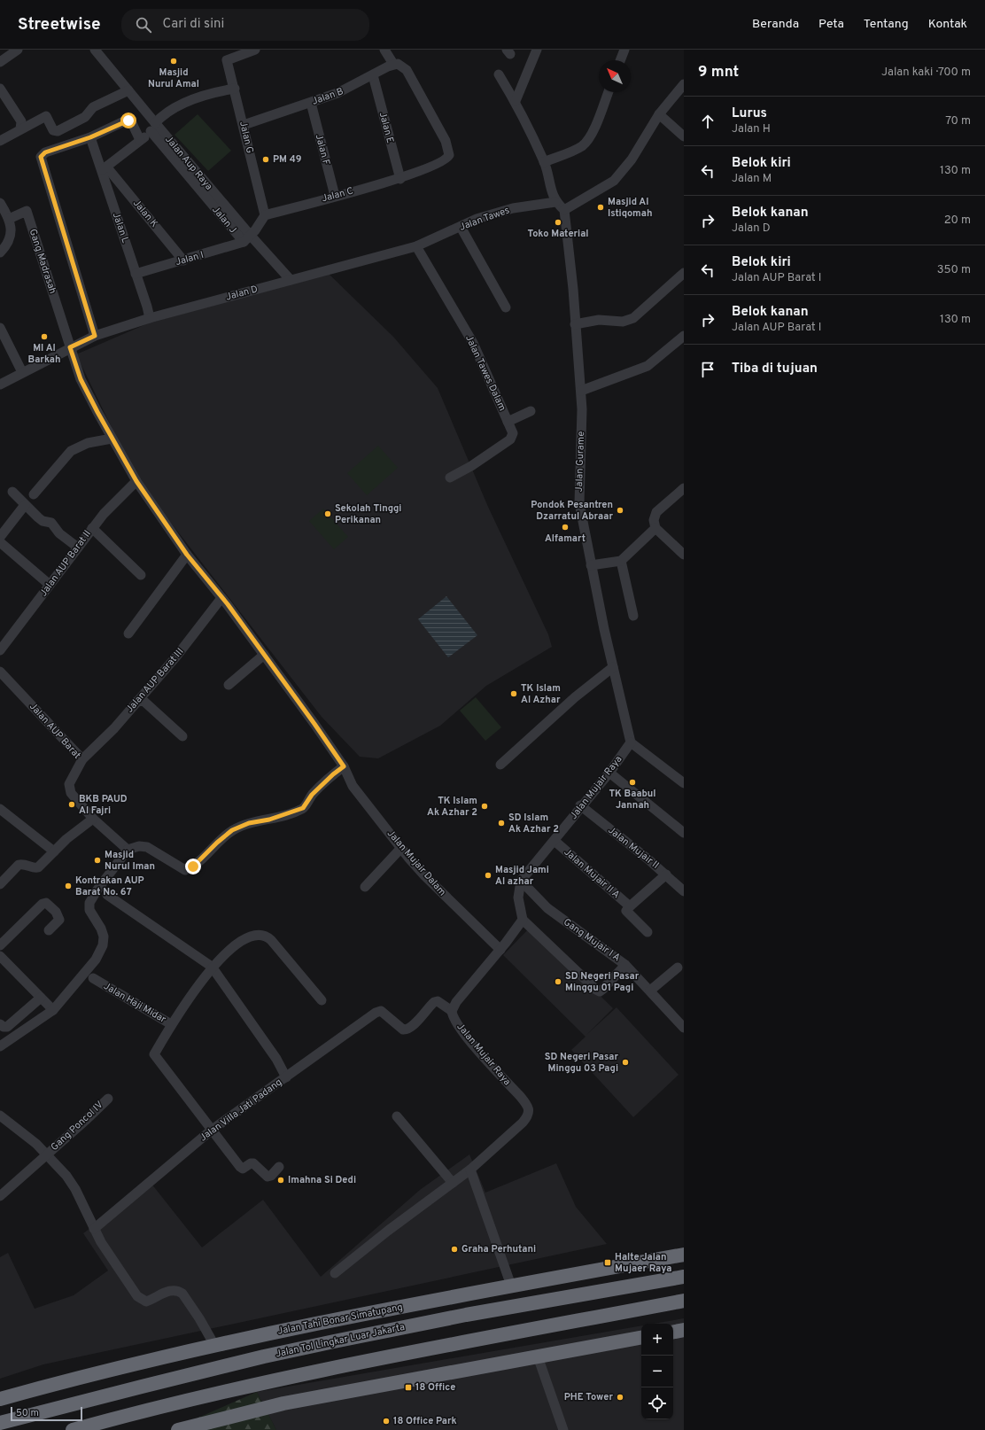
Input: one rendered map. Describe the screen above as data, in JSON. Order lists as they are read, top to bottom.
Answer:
{
  "streets": {
    "highway": ["Jalan Tahi Bonar Simatupang", "Jalan Tol Lingkar Luar Jakarta"],
    "street": [
      "Jalan B",
      "Jalan E",
      "Jalan G",
      "Jalan F",
      "Jalan Aup Raya",
      "Jalan C",
      "Jalan K",
      "Jalan Tawes",
      "Jalan L",
      "Jalan I",
      "Gang Madrasah",
      "Jalan D",
      "Jalan Tawes Dalam",
      "Jalan Gurame",
      "Jalan AUP Barat II",
      "Jalan AUP Barat III",
      "Jalan AUP Barat",
      "Jalan Mujair Raya",
      "Jalan Mujair II",
      "Jalan Mujair Dalam",
      "Jalan Mujair II A",
      "Gang Mujair I A",
      "Jalan Haji Midar",
      "Jalan Villa Jati Padang",
      "Gang Poncol IV"
    ]
  },
  "crossings": [
    ["Jalan B", "Jalan E"],
    ["Jalan B", "Jalan G"],
    ["Jalan B", "Jalan F"],
    ["Jalan B", "Jalan C"],
    ["Jalan E", "Jalan C"],
    ["Jalan G", "Jalan C"],
    ["Jalan F", "Jalan C"],
    ["Jalan Aup Raya", "Jalan I"],
    ["Jalan Aup Raya", "Jalan D"],
    ["Jalan K", "Jalan L"],
    ["Jalan K", "Jalan I"],
    ["Jalan Tawes", "Jalan D"],
    ["Jalan Tawes", "Jalan Tawes Dalam"],
    ["Jalan L", "Jalan I"],
    ["Jalan L", "Jalan D"],
    ["Gang Madrasah", "Jalan D"],
    ["Gang Madrasah", "Jalan Mujair Dalam"],
    ["Jalan D", "Jalan Tawes Dalam"],
    ["Jalan D", "Jalan Mujair Dalam"],
    ["Jalan Gurame", "Jalan Mujair Raya"],
    ["Jalan AUP Barat II", "Jalan Mujair Dalam"],
    ["Jalan AUP Barat III", "Jalan AUP Barat"],
    ["Jalan AUP Barat III", "Jalan Mujair Dalam"],
    ["Jalan Mujair Raya", "Jalan Mujair II"],
    ["Jalan Mujair Raya", "Jalan Mujair II A"],
    ["Jalan Mujair Raya", "Gang Mujair I A"],
    ["Jalan Haji Midar", "Jalan Villa Jati Padang"]
  ],
  "places": {
    "other": [
      "Masjid Nurul Amal",
      "PM 49",
      "Masjid Al Istiqomah",
      "Toko Material",
      "MI Al Barkah",
      "Pondok Pesantren Dzarratul Abraar",
      "Sekolah Tinggi Perikanan",
      "Alfamart",
      "TK Islam Al Azhar",
      "TK Baabul Jannah",
      "BKB PAUD Al Fajri",
      "TK Islam Ak Azhar 2",
      "SD Islam Ak Azhar 2",
      "Masjid Nurul Iman",
      "Masjid Jami Al azhar",
      "Kontrakan AUP Barat No. 67",
      "SD Negeri Pasar Minggu 01 Pagi",
      "SD Negeri Pasar Minggu 03 Pagi",
      "Imahna Si Dedi",
      "Graha Perhutani",
      "PHE Tower",
      "18 Office Park"
    ],
    "transit": ["Halte Jalan Mujaer Raya", "18 Office"]
  },
  "scale_bar": "50 m",
  "north": "top left",
  "page": {
    "header": "Streetwise",
    "search": "Cari di sini",
    "nav": [
      "Beranda",
      "Peta",
      "Tentang",
      "Kontak"
    ],
    "heading": ["9 mnt", "Jalan kaki · 700 m"],
    "list": [
      ["Lurus", "Jalan H", "70 m"],
      ["Belok kiri", "Jalan M", "130 m"],
      ["Belok kanan", "Jalan D", "20 m"],
      ["Belok kiri", "Jalan AUP Barat I", "350 m"],
      ["Belok kanan", "Jalan AUP Barat I", "130 m"],
      "Tiba di tujuan"
    ],
    "map_buttons": ["+", "−"],
    "scale": "50 m"
  }
}
